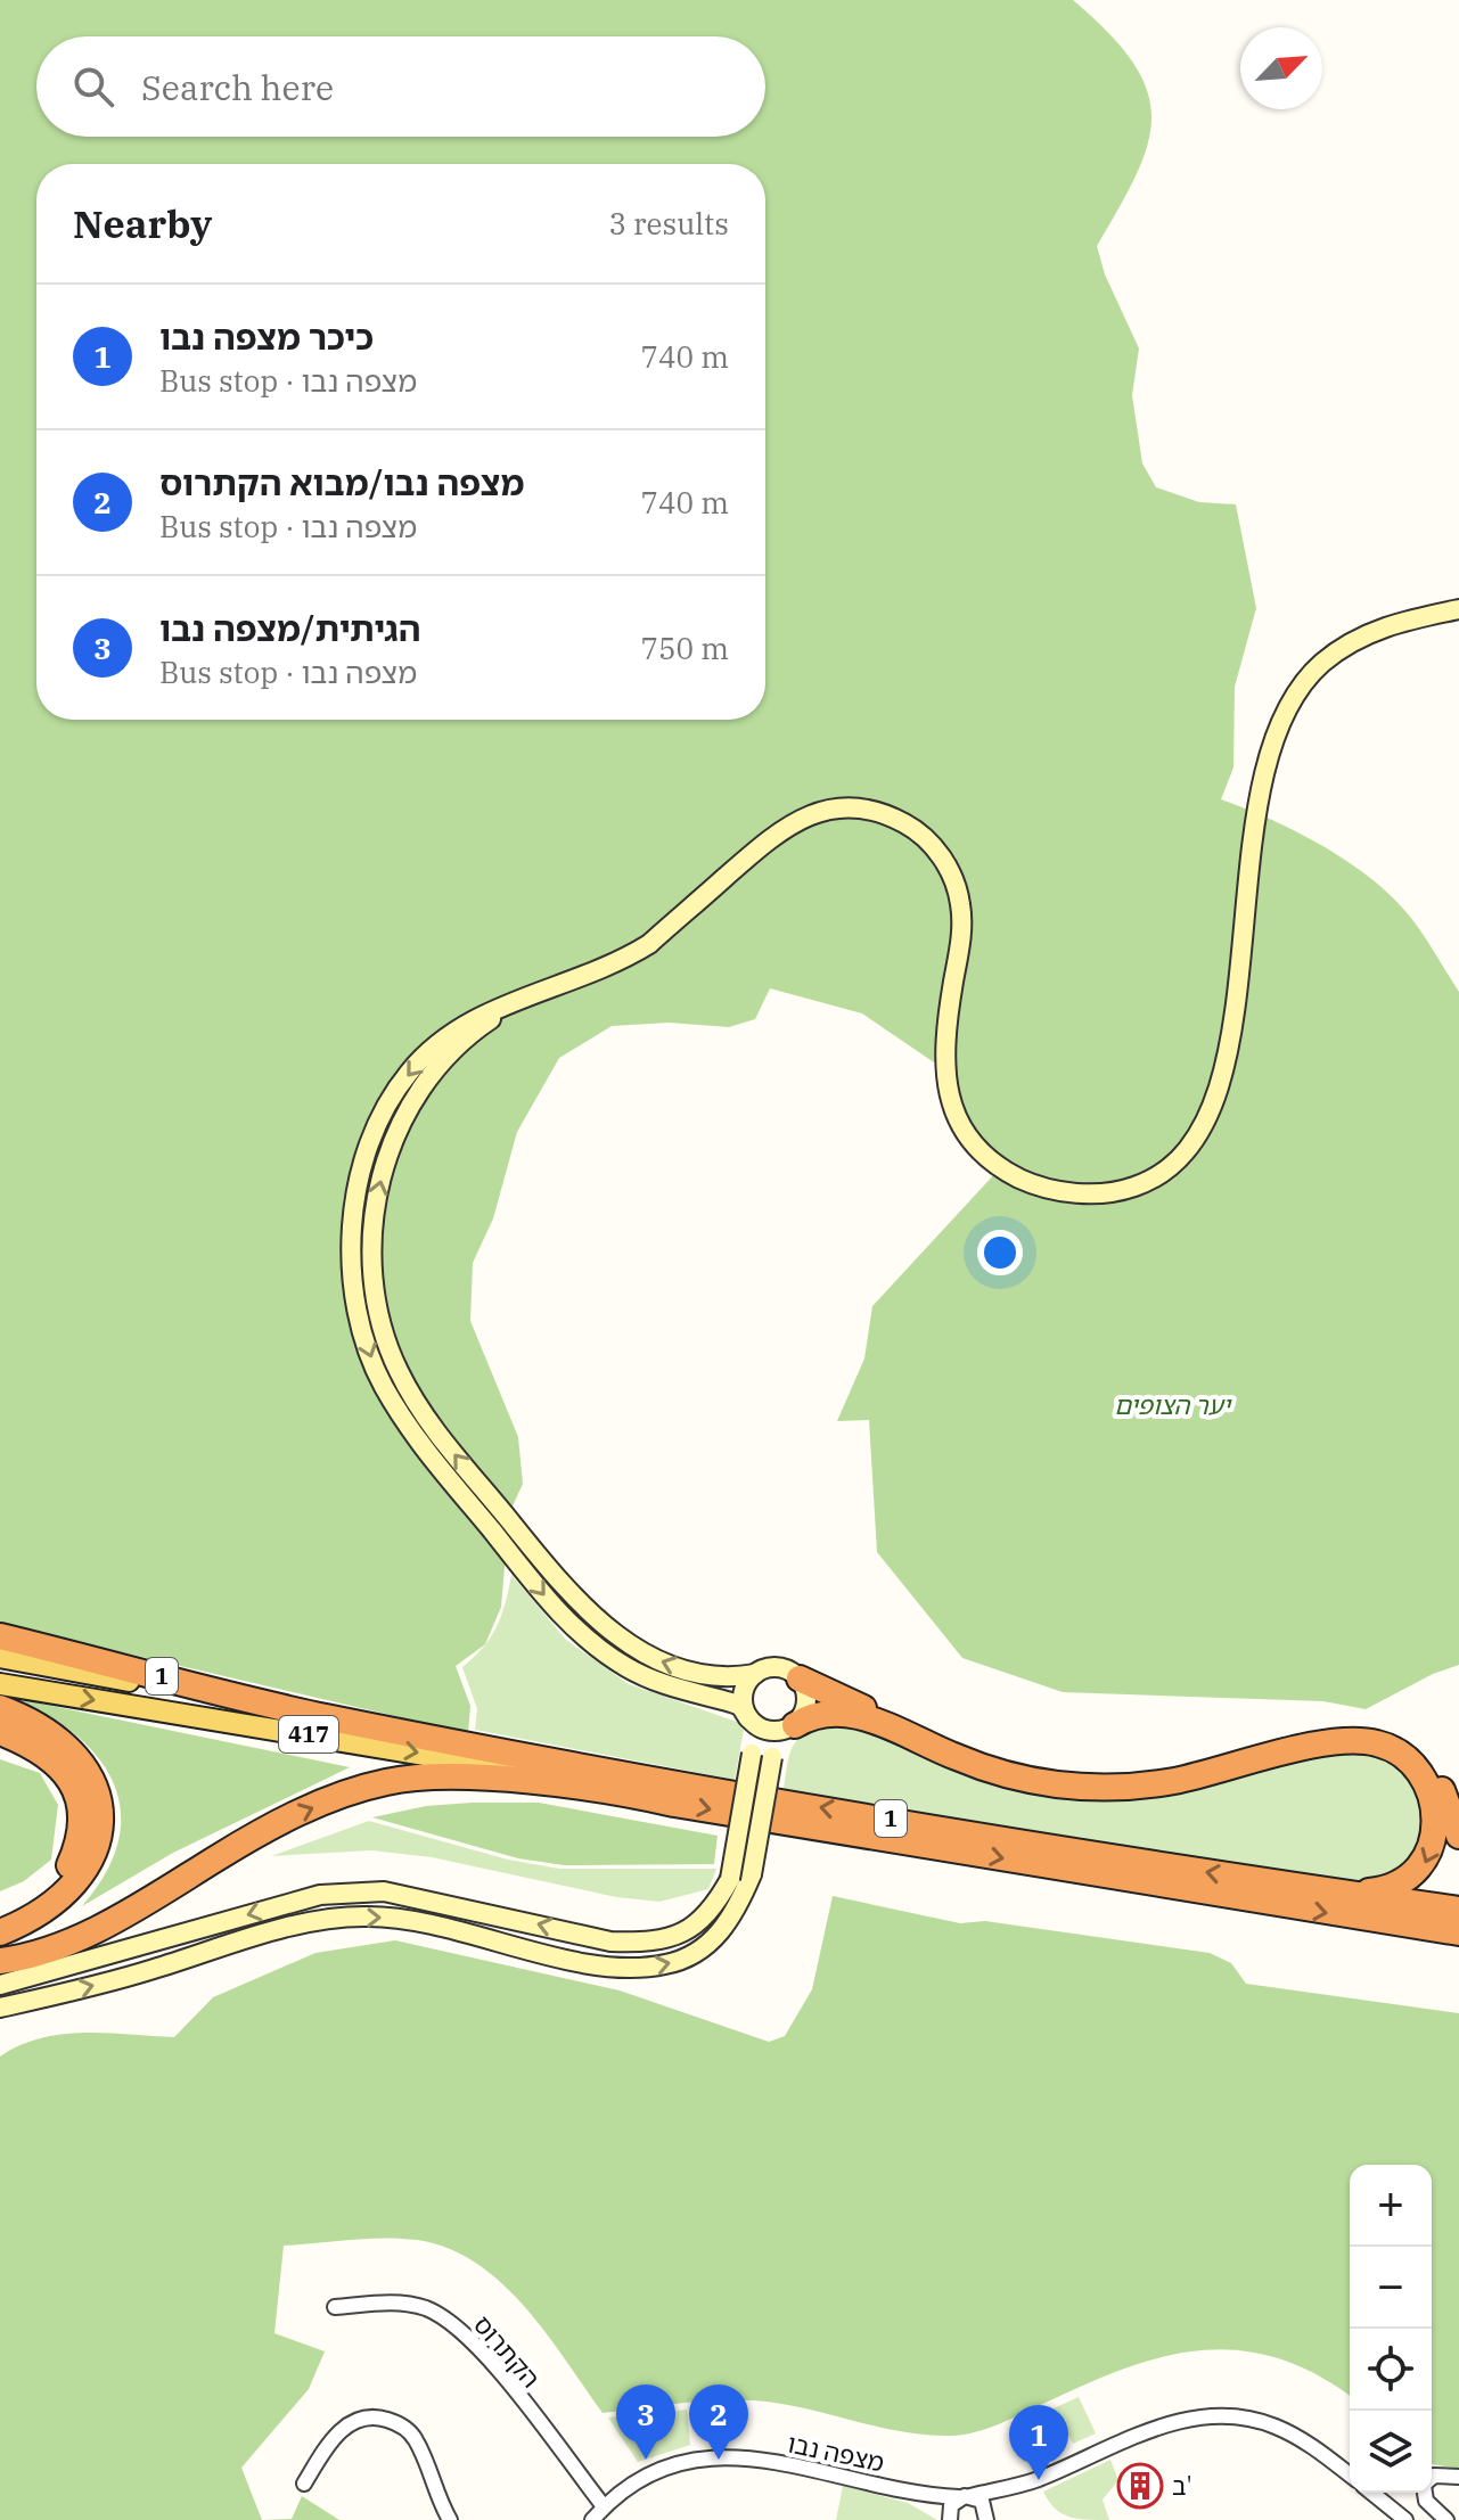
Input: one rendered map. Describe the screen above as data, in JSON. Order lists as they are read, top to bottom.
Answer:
{
  "streets": {
    "highway": ["1"],
    "main road": ["417"],
    "street": ["הקתרוס", "מצפה נבו"]
  },
  "crossings": [
    ["1", "417"],
    ["הקתרוס", "מצפה נבו"]
  ],
  "parks": ["יער הצופים"],
  "places": {
    "building": ["ב'"]
  },
  "north": "top right",
  "page": {
    "search": "Search here",
    "heading": ["Nearby", "3 results"],
    "list": [
      {
        "mark": "1",
        "name": "כיכר מצפה נבו",
        "note": "Bus stop · מצפה נבו",
        "value": "740 m"
      },
      {
        "mark": "2",
        "name": "מצפה נבו/מבוא הקתרוס",
        "note": "Bus stop · מצפה נבו",
        "value": "740 m"
      },
      {
        "mark": "3",
        "name": "הגיתית/מצפה נבו",
        "note": "Bus stop · מצפה נבו",
        "value": "750 m"
      }
    ],
    "map_buttons": ["+", "−"],
    "pins": ["2", "3", "1"]
  }
}
